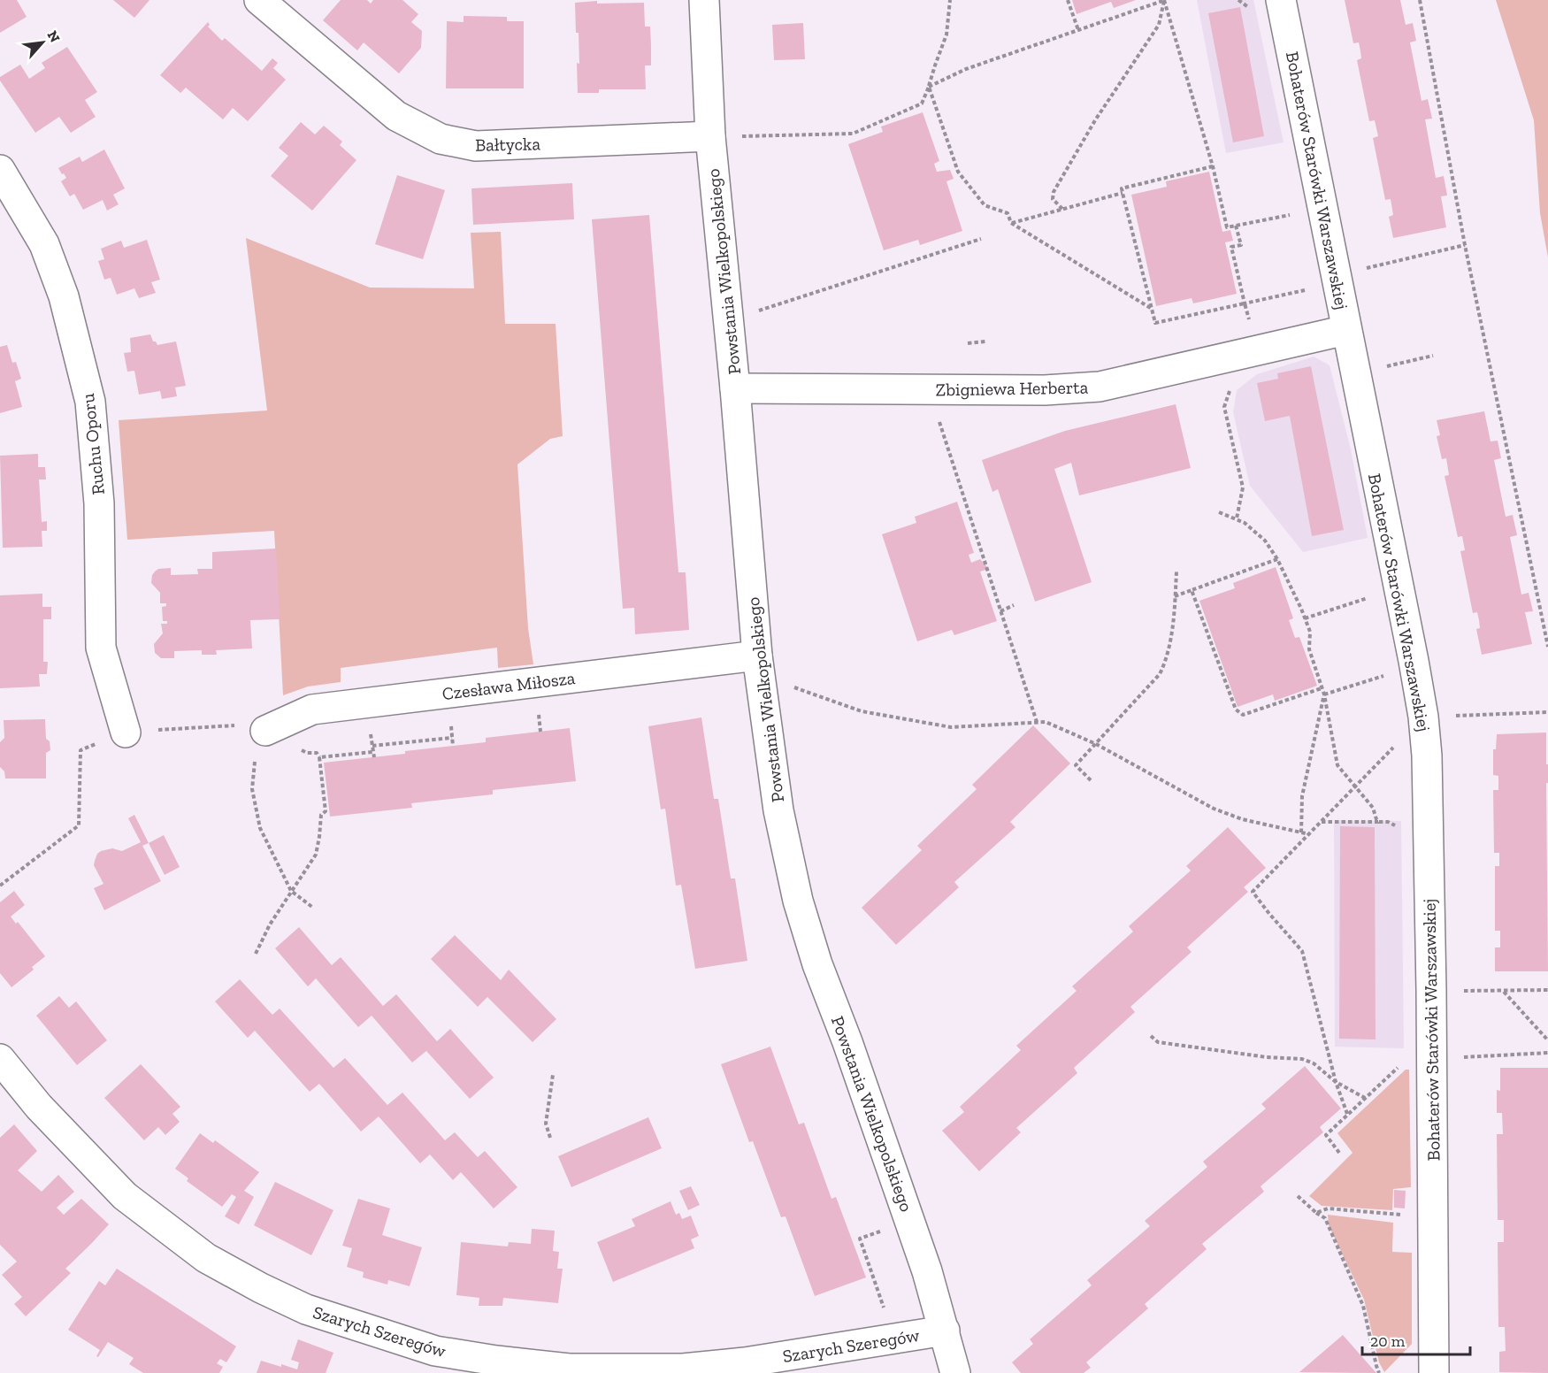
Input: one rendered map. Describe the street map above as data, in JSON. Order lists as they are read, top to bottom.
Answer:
{
  "streets": {
    "street": [
      "Bałtycka",
      "Bohaterów Starówki Warszawskiej",
      "Powstania Wielkopolskiego",
      "Zbigniewa Herberta",
      "Ruchu Oporu",
      "Czesława Miłosza",
      "Szarych Szeregów"
    ]
  },
  "crossings": [
    ["Bałtycka", "Powstania Wielkopolskiego"],
    ["Bohaterów Starówki Warszawskiej", "Zbigniewa Herberta"],
    ["Powstania Wielkopolskiego", "Zbigniewa Herberta"],
    ["Powstania Wielkopolskiego", "Czesława Miłosza"],
    ["Powstania Wielkopolskiego", "Szarych Szeregów"]
  ],
  "scale_bar": "20 m",
  "north": "top right"
}
